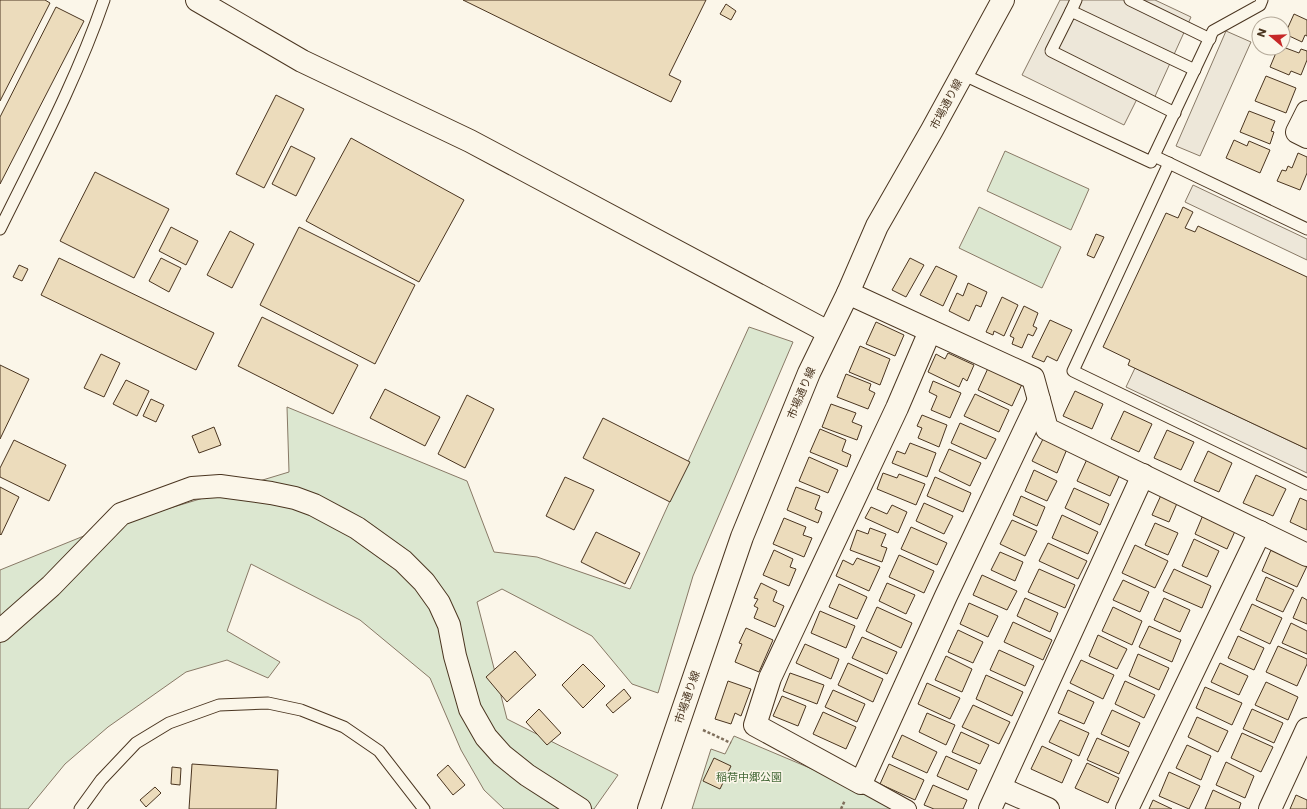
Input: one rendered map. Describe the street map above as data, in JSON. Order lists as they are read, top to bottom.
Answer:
{
  "streets": {
    "street": ["市場通り線"]
  },
  "parks": ["稲荷中郷公園"],
  "north": "left"
}
